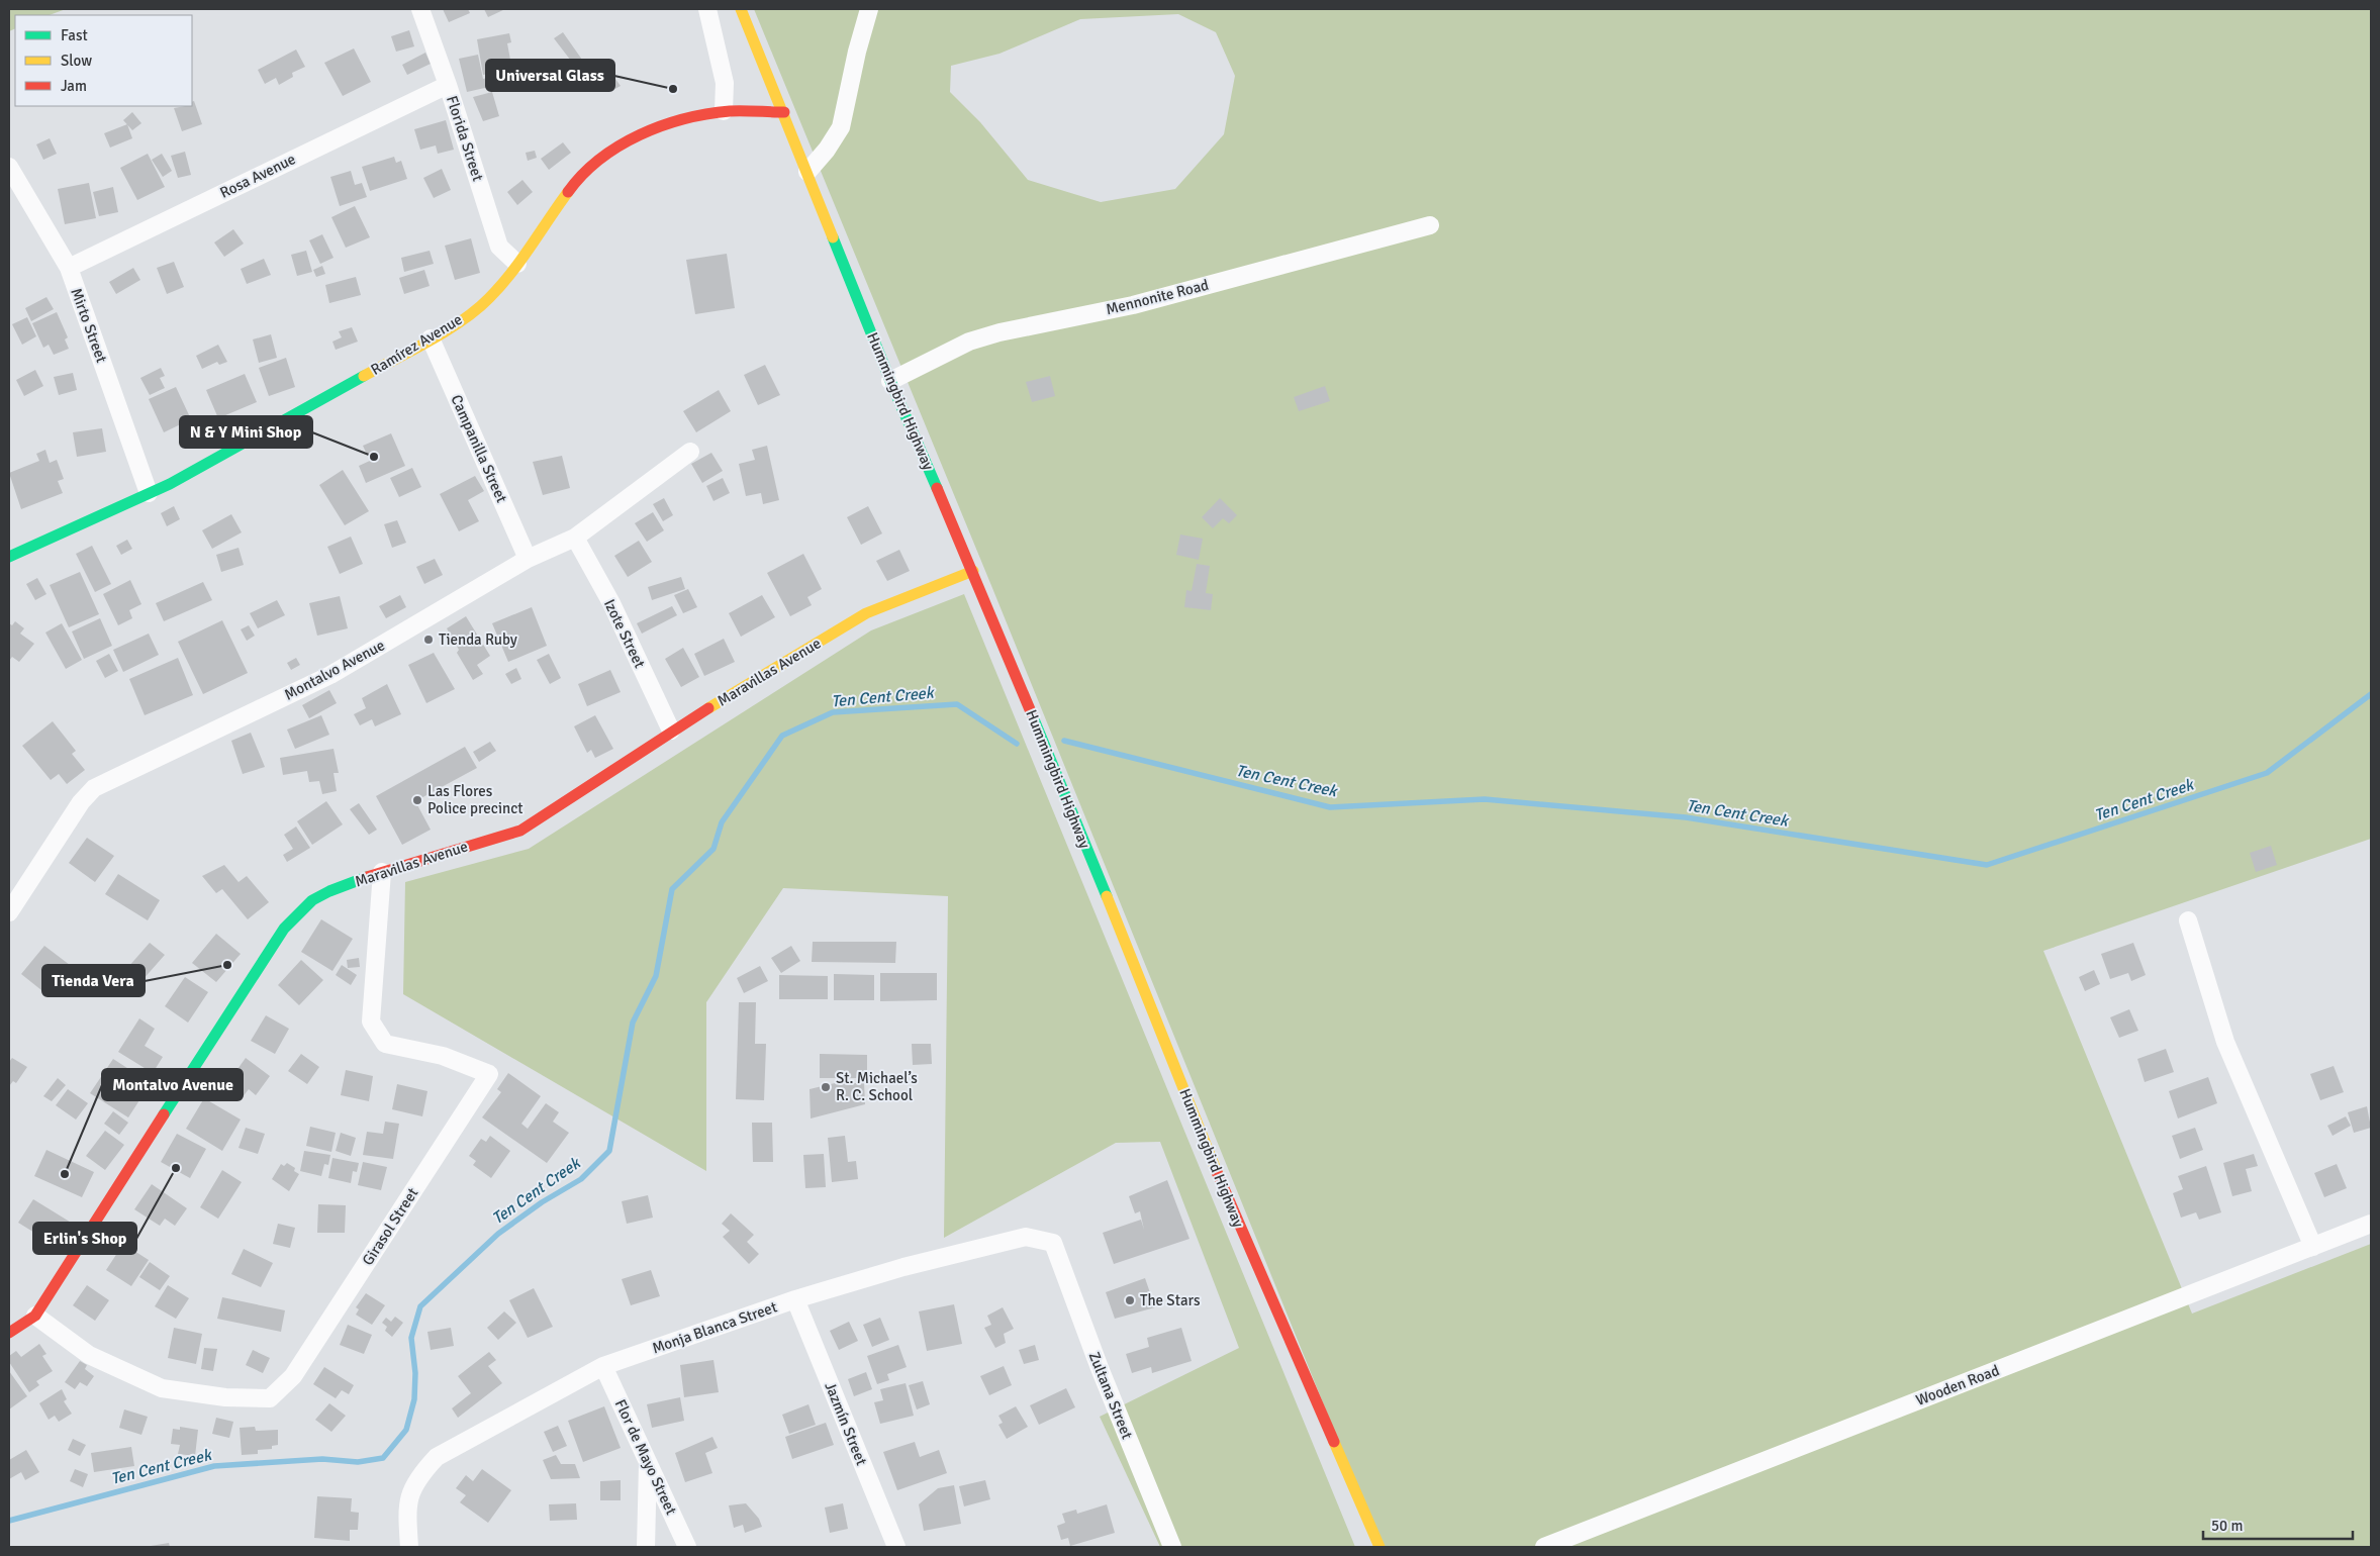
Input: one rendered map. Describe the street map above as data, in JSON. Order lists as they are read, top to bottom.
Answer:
{
  "streets": {
    "street": [
      "Florida Street",
      "Rosa Avenue",
      "Mennonite Road",
      "Mirto Street",
      "Ramírez Avenue",
      "Hummingbird Highway",
      "Campanilla Street",
      "Izote Street",
      "Montalvo Avenue",
      "Maravillas Avenue",
      "Girasol Street",
      "Monja Blanca Street",
      "Wooden Road",
      "Zultana Street",
      "Jazmín Street",
      "Flor de Mayo Street"
    ]
  },
  "crossings": [
    ["Florida Street", "Rosa Avenue"],
    ["Florida Street", "Ramírez Avenue"],
    ["Rosa Avenue", "Mirto Street"],
    ["Mennonite Road", "Hummingbird Highway"],
    ["Mirto Street", "Ramírez Avenue"],
    ["Ramírez Avenue", "Hummingbird Highway"],
    ["Ramírez Avenue", "Campanilla Street"],
    ["Hummingbird Highway", "Maravillas Avenue"],
    ["Campanilla Street", "Montalvo Avenue"],
    ["Izote Street", "Montalvo Avenue"],
    ["Izote Street", "Maravillas Avenue"],
    ["Maravillas Avenue", "Girasol Street"],
    ["Monja Blanca Street", "Zultana Street"],
    ["Monja Blanca Street", "Jazmín Street"],
    ["Monja Blanca Street", "Flor de Mayo Street"]
  ],
  "water": ["Ten Cent Creek"],
  "places": [
    "Universal Glass",
    "N & Y Mini Shop",
    "Tienda Ruby",
    "Las Flores Police precinct",
    "Tienda Vera",
    "St. Michael’s R. C. School",
    "Erlin's Shop",
    "Montalvo Avenue",
    "The Stars"
  ],
  "legend": ["Fast", "Slow", "Jam"],
  "scale_bar": "50 m"
}
